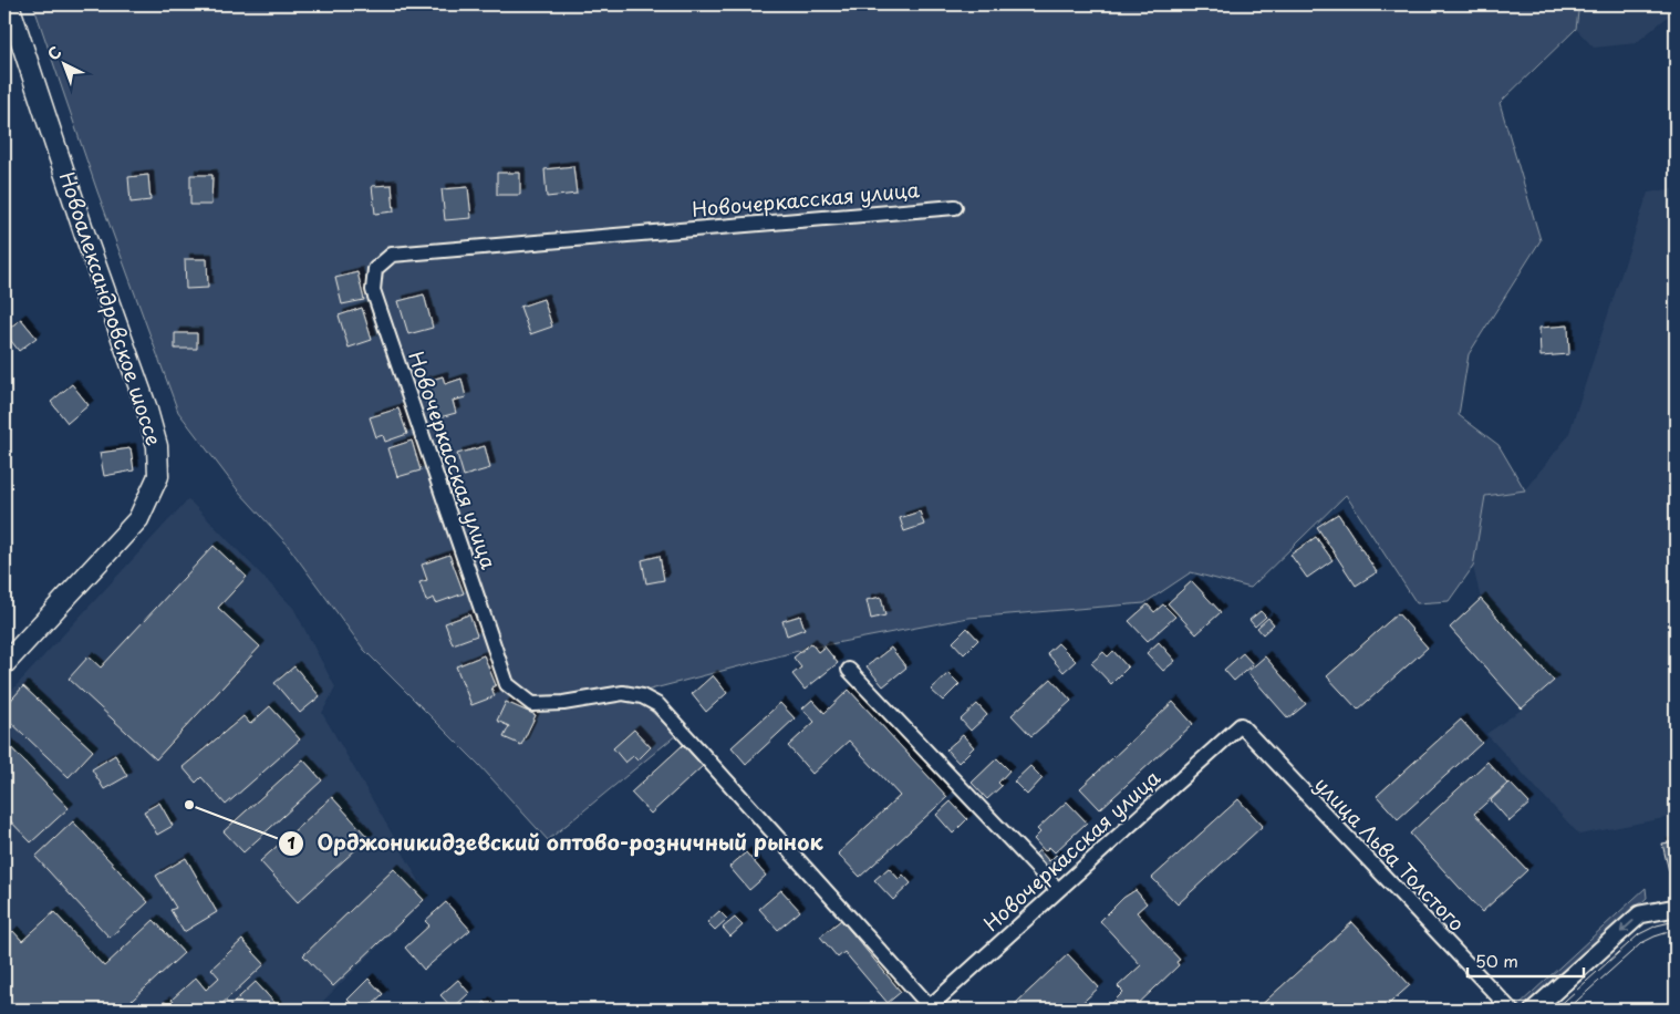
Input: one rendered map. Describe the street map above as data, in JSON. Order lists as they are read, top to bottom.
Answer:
{
  "streets": {
    "main road": ["Новоалександровское шоссе"],
    "street": ["Новочеркасская улица", "улица Льва Толстого"]
  },
  "crossings": [
    ["Новочеркасская улица", "улица Льва Толстого"]
  ],
  "places": ["Орджоникидзевский оптово-розничный рынок"],
  "scale_bar": "50 m",
  "north": "top left"
}
